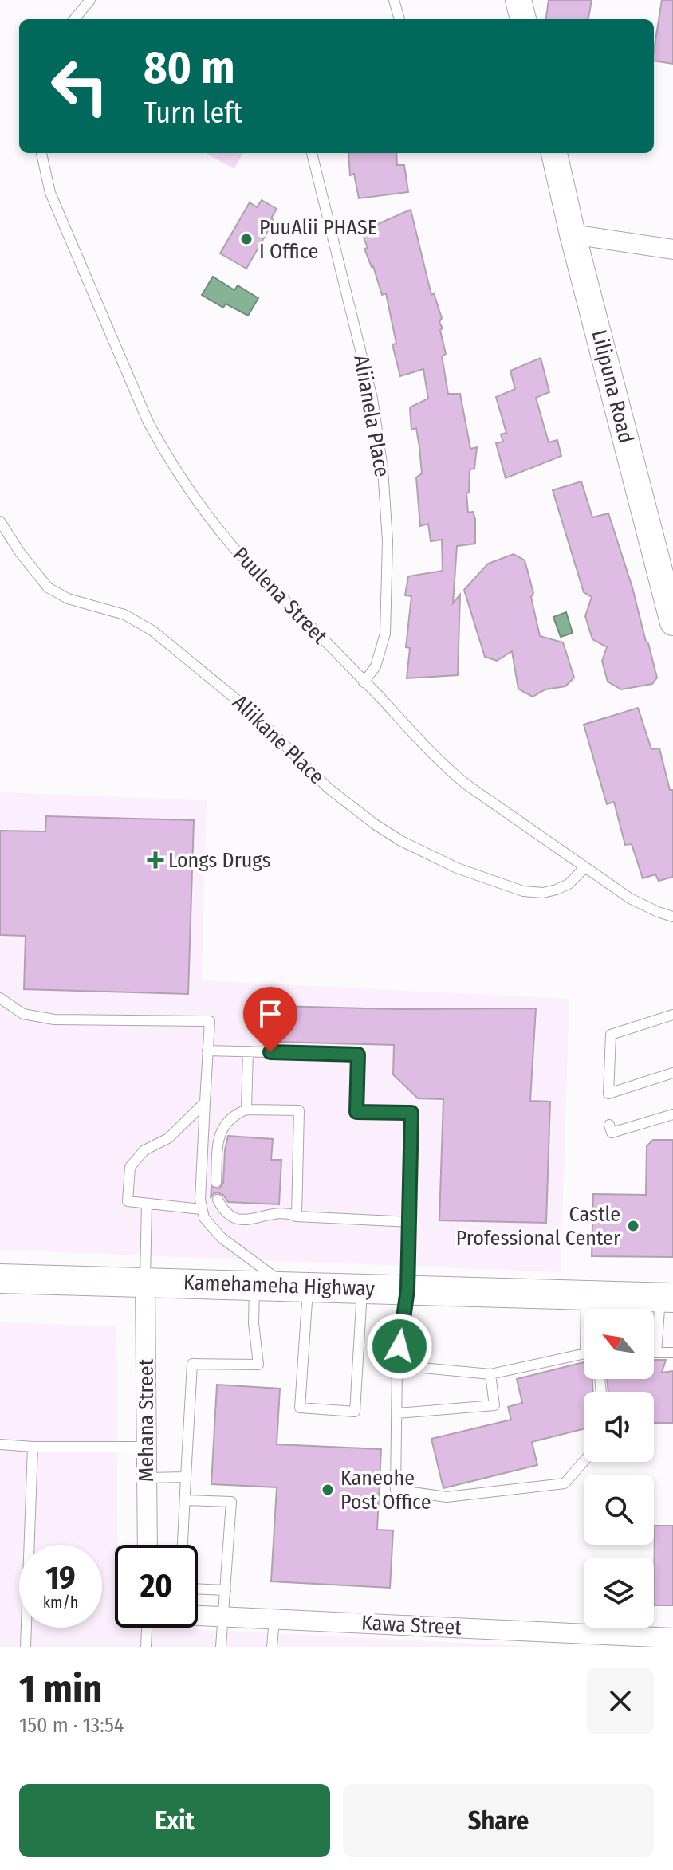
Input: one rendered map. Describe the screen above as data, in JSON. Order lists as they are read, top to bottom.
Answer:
{
  "streets": {
    "main road": ["Kamehameha Highway"],
    "street": ["Lilipuna Road", "Mehana Street", "Kawa Street"],
    "lane": ["Aliianela Place", "Puulena Street", "Aliikane Place"]
  },
  "crossings": [
    ["Aliianela Place", "Puulena Street"],
    ["Puulena Street", "Aliikane Place"],
    ["Kamehameha Highway", "Mehana Street"]
  ],
  "places": {
    "other": ["PuuAlii PHASE I Office", "Castle Professional Center", "Kaneohe Post Office"],
    "health": ["Longs Drugs"]
  },
  "north": "top left",
  "page": {
    "turn": ["80 m", "Turn left"],
    "speed": "19 km/h",
    "limit": "20",
    "heading": ["1 min", "150 m · 13:54"],
    "buttons": ["Exit", "Share"]
  }
}
